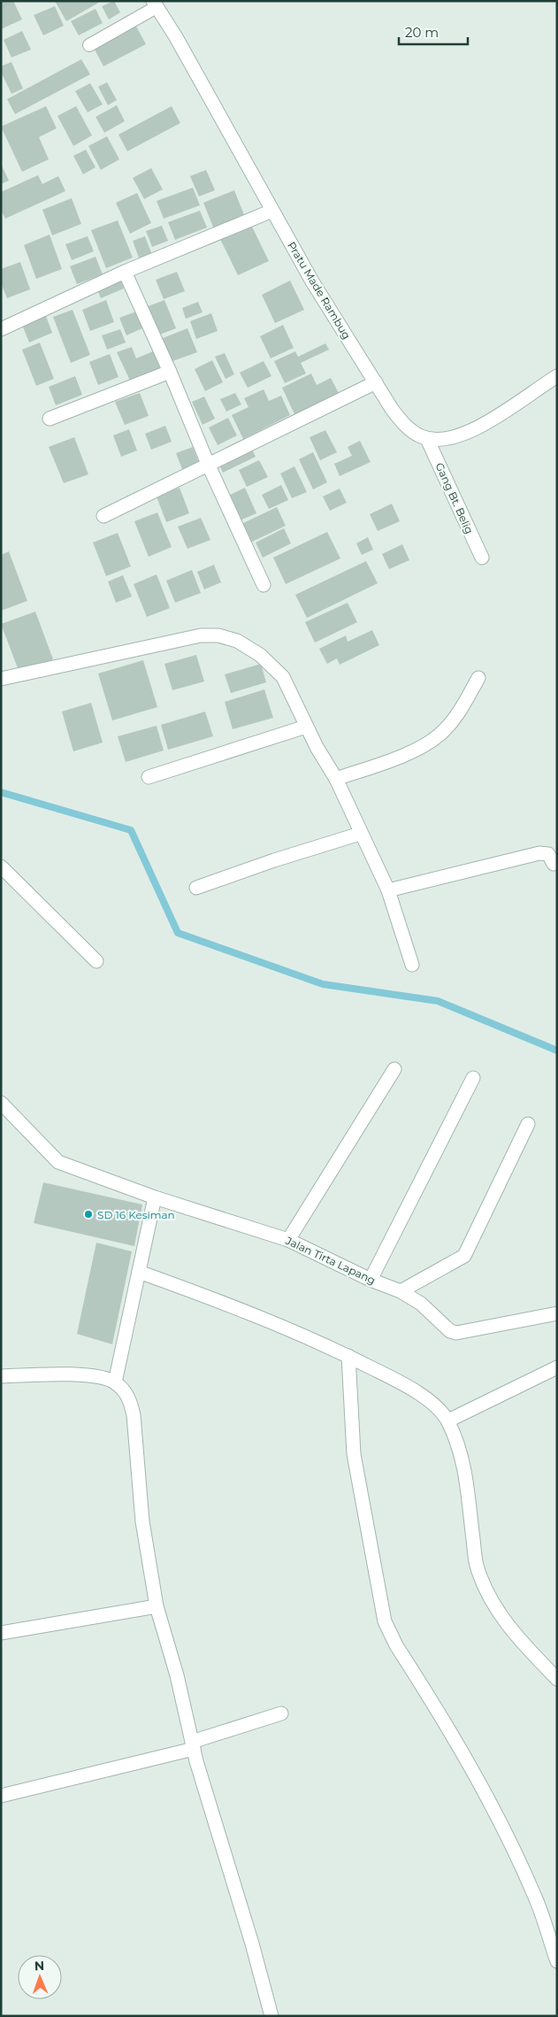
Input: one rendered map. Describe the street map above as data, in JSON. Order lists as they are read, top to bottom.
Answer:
{
  "streets": {
    "street": ["Pratu Made Rambug", "Gang Bt. Belig", "Jalan Tirta Lapang"]
  },
  "crossings": [
    ["Pratu Made Rambug", "Gang Bt. Belig"]
  ],
  "places": ["SD 16 Kesiman"],
  "scale_bar": "20 m",
  "north": "top"
}
